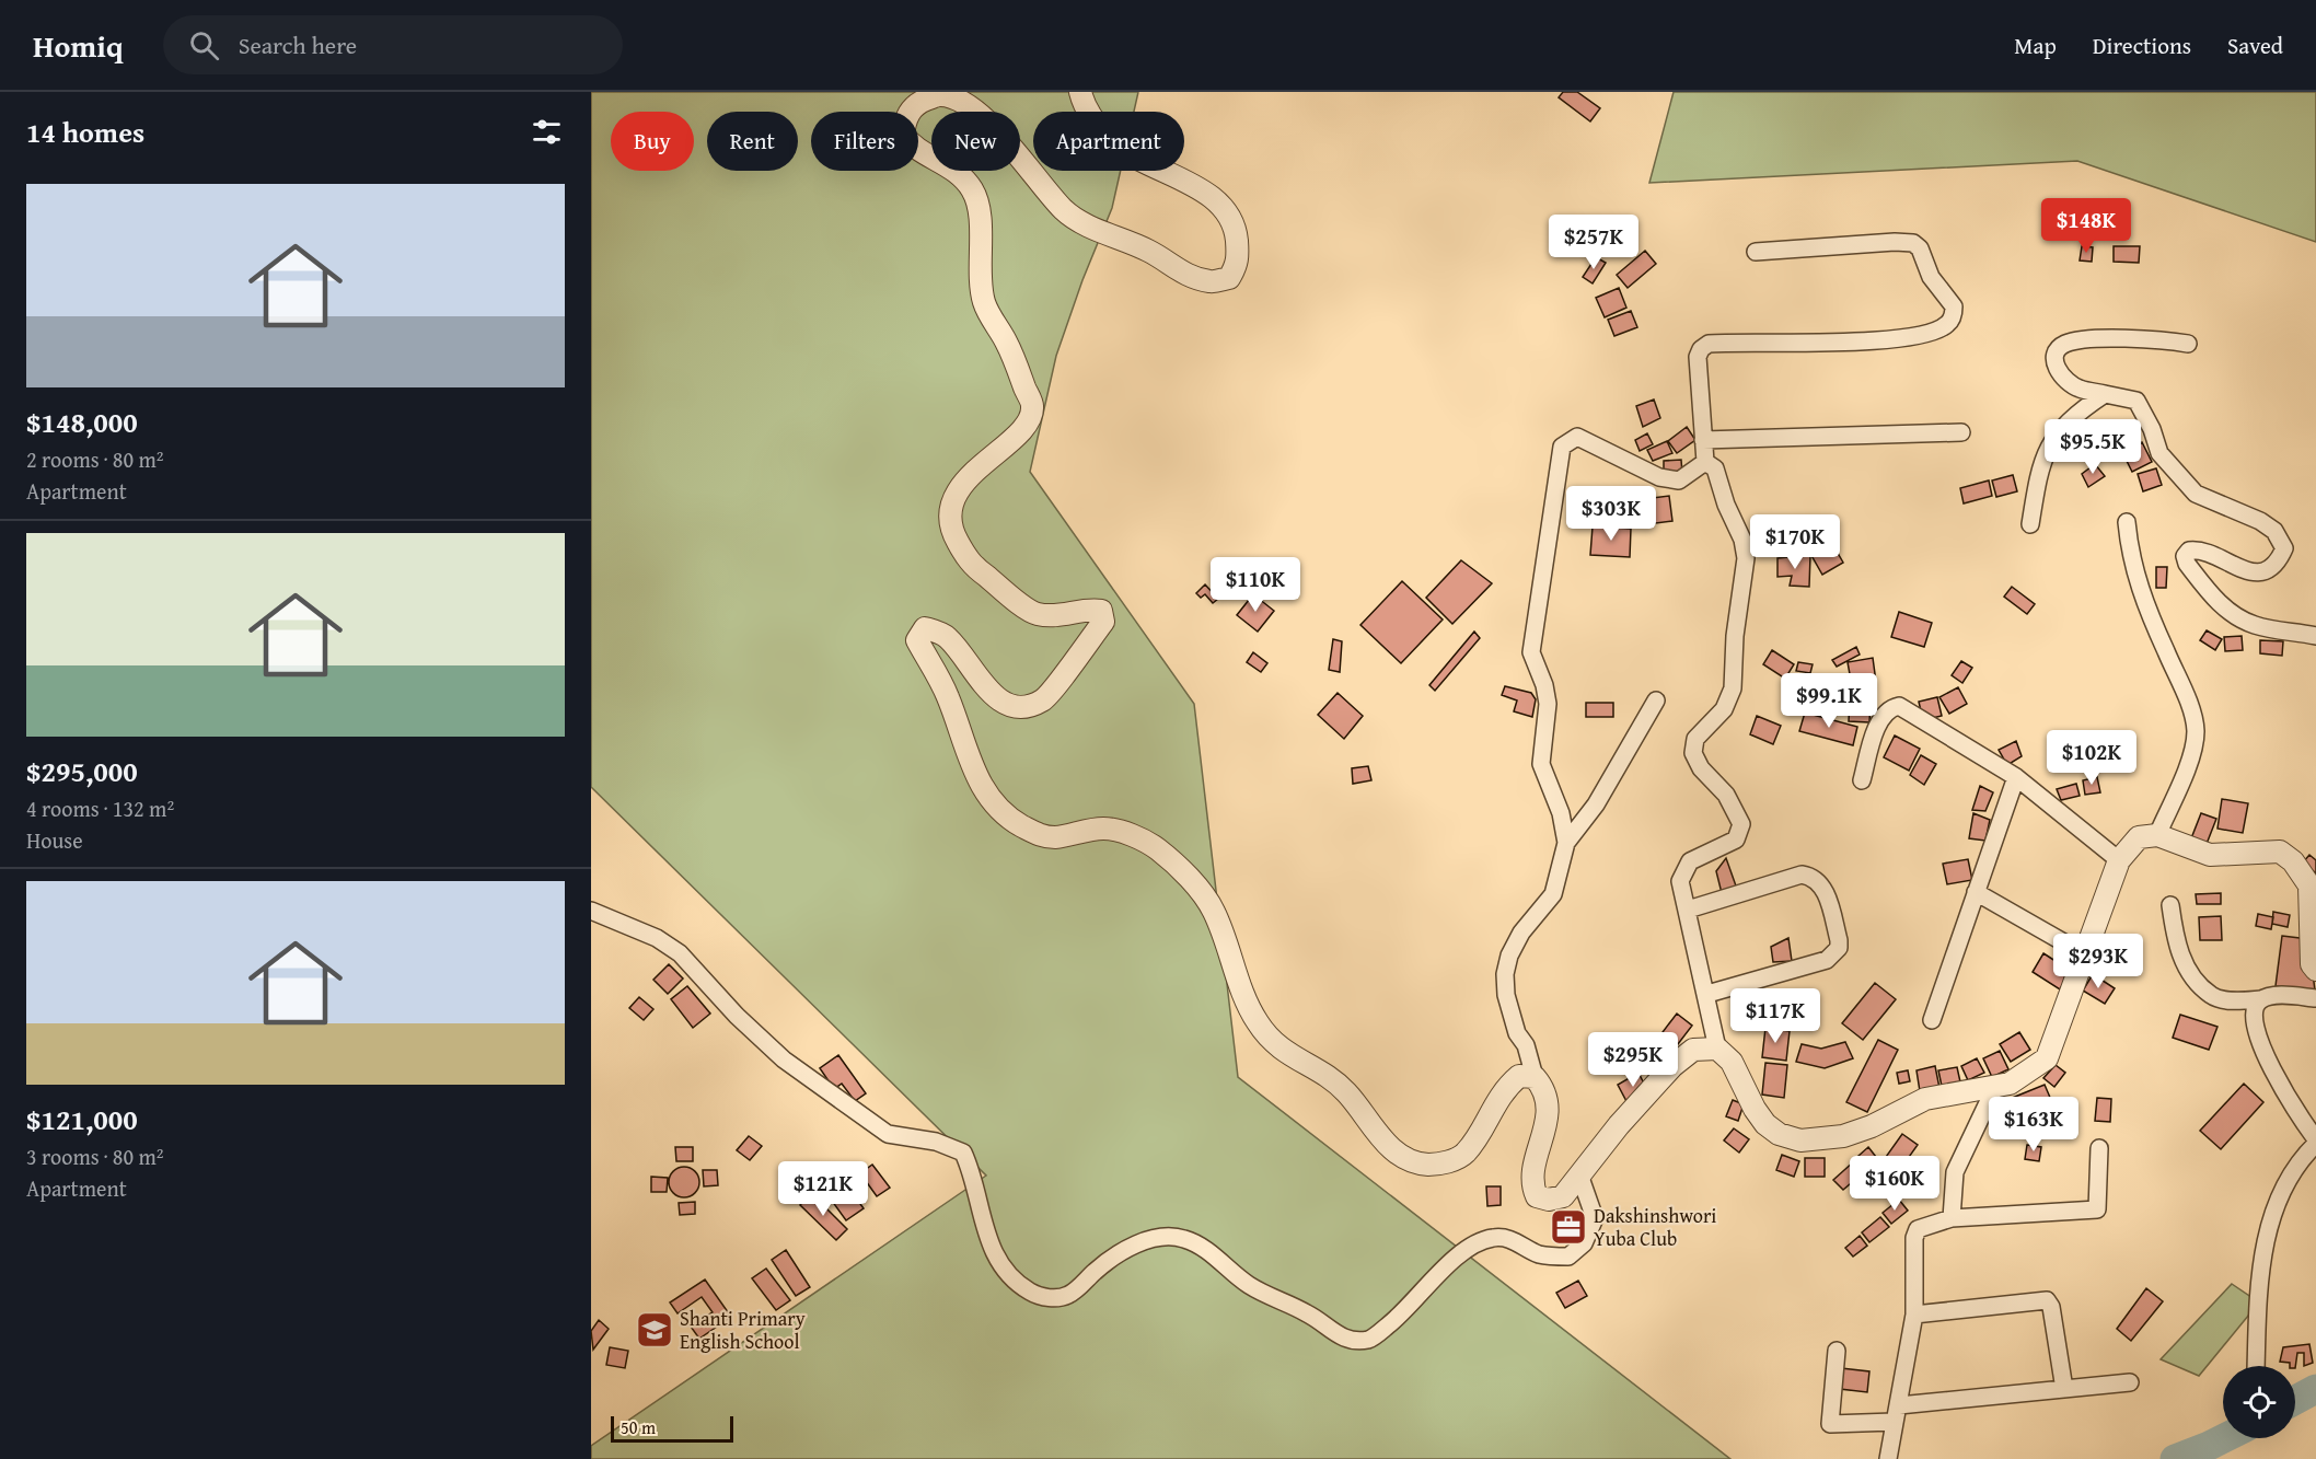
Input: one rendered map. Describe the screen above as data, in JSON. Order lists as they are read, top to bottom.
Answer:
{
  "places": {
    "office": ["Dakshinshwori Yuba Club"],
    "school or university": ["Shanti Primary English School"]
  },
  "scale_bar": "50 m",
  "page": {
    "header": "Homiq",
    "search": "Search here",
    "nav": ["Map", "Directions", "Saved"],
    "heading": "14 homes",
    "chip": [
      "Buy",
      "Rent",
      "Filters",
      "New",
      "Apartment"
    ],
    "list": [
      {
        "name": "$148,000",
        "note": "2 rooms · 80 m² · Apartment"
      },
      {
        "name": "$295,000",
        "note": "4 rooms · 132 m² · House"
      },
      {
        "name": "$121,000",
        "note": "3 rooms · 80 m² · Apartment"
      }
    ],
    "price": [
      "$148K",
      "$257K",
      "$95.5K",
      "$303K",
      "$170K",
      "$110K",
      "$99.1K",
      "$102K",
      "$293K",
      "$117K",
      "$295K",
      "$163K",
      "$160K",
      "$121K"
    ],
    "scale": "50 m"
  }
}
